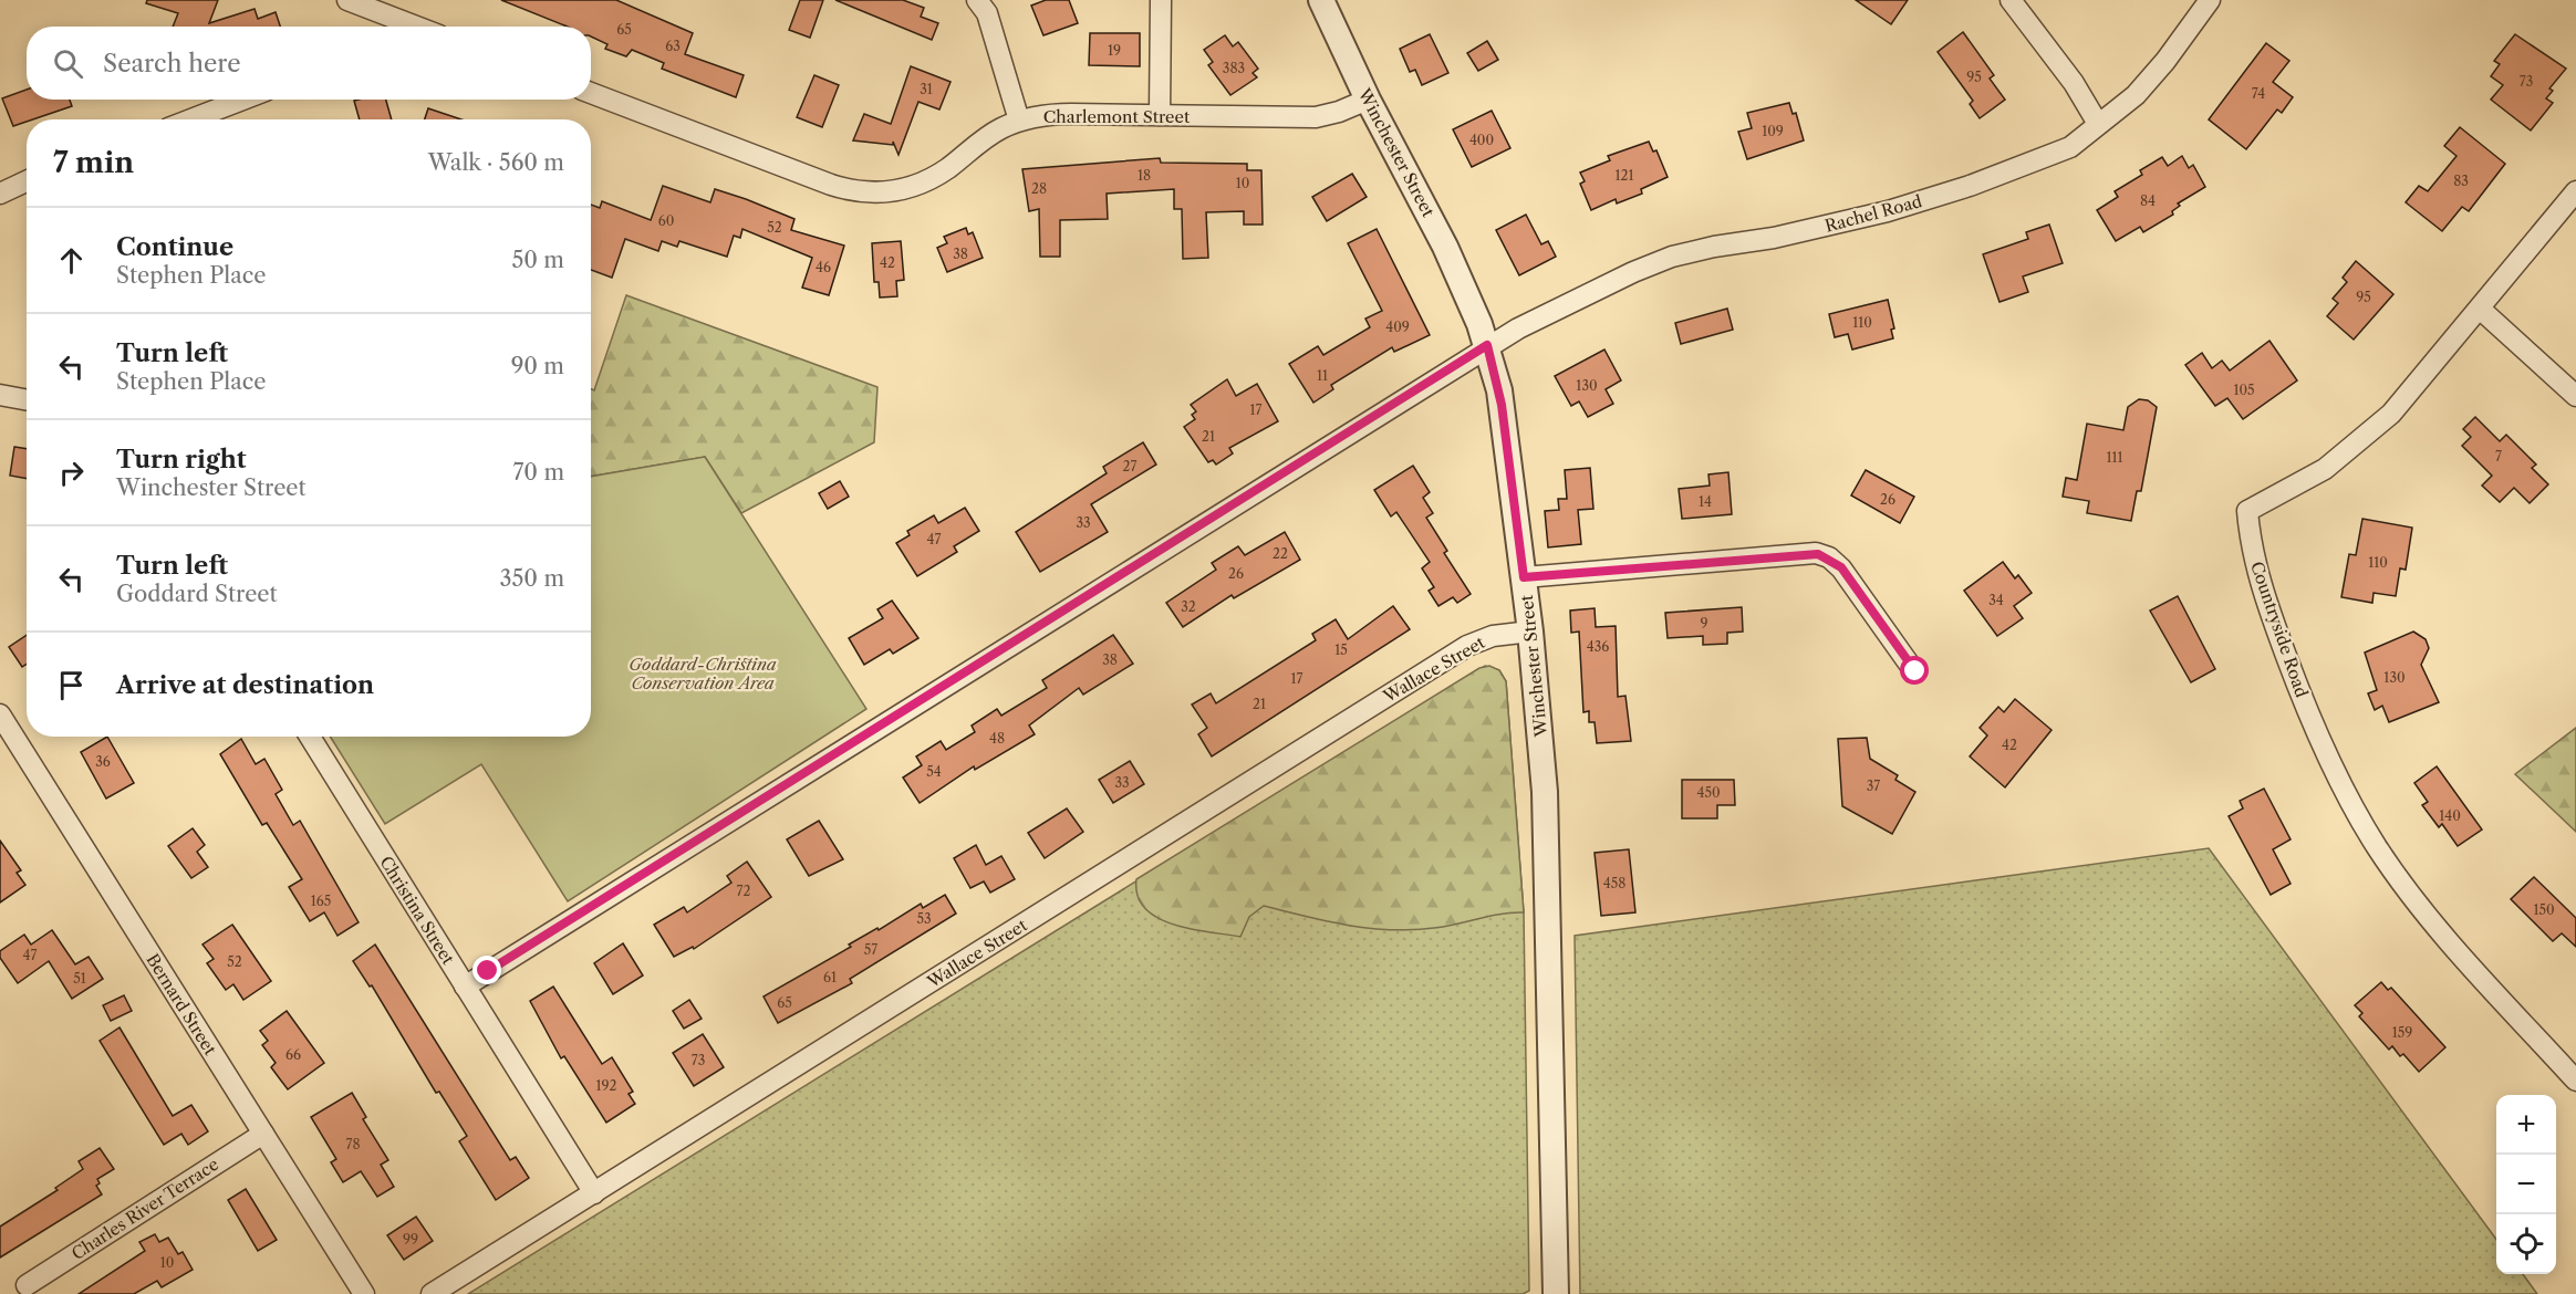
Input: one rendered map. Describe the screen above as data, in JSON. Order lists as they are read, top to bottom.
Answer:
{
  "streets": {
    "street": [
      "Charlemont Street",
      "Winchester Street",
      "Rachel Road",
      "Countryside Road",
      "Wallace Street",
      "Christina Street",
      "Bernard Street",
      "Charles River Terrace"
    ]
  },
  "crossings": [
    ["Charlemont Street", "Winchester Street"],
    ["Winchester Street", "Rachel Road"],
    ["Winchester Street", "Wallace Street"],
    ["Rachel Road", "Christina Street"],
    ["Wallace Street", "Christina Street"],
    ["Bernard Street", "Charles River Terrace"]
  ],
  "parks": ["Goddard-Christina Conservation Area"],
  "house_numbers": [
    "65",
    "63",
    "19",
    "383",
    "95",
    "73",
    "31",
    "74",
    "109",
    "400",
    "18",
    "121",
    "83",
    "10",
    "28",
    "84",
    "60",
    "52",
    "38",
    "42",
    "46",
    "95",
    "110",
    "409",
    "11",
    "130",
    "105",
    "17",
    "21",
    "7",
    "111",
    "27",
    "26",
    "14",
    "33",
    "47",
    "22",
    "110",
    "26",
    "34",
    "32",
    "9",
    "436",
    "15",
    "38",
    "130",
    "17",
    "21",
    "48",
    "42",
    "36",
    "54",
    "33",
    "37",
    "450",
    "140",
    "458",
    "72",
    "165",
    "150",
    "53",
    "57",
    "47",
    "52",
    "61",
    "51",
    "65",
    "159",
    "66",
    "73",
    "192",
    "78",
    "99",
    "10"
  ],
  "page": {
    "search": "Search here",
    "heading": ["7 min", "Walk · 560 m"],
    "list": [
      ["Continue", "Stephen Place", "50 m"],
      ["Turn left", "Stephen Place", "90 m"],
      ["Turn right", "Winchester Street", "70 m"],
      ["Turn left", "Goddard Street", "350 m"],
      "Arrive at destination"
    ],
    "map_buttons": ["+", "−"]
  }
}
